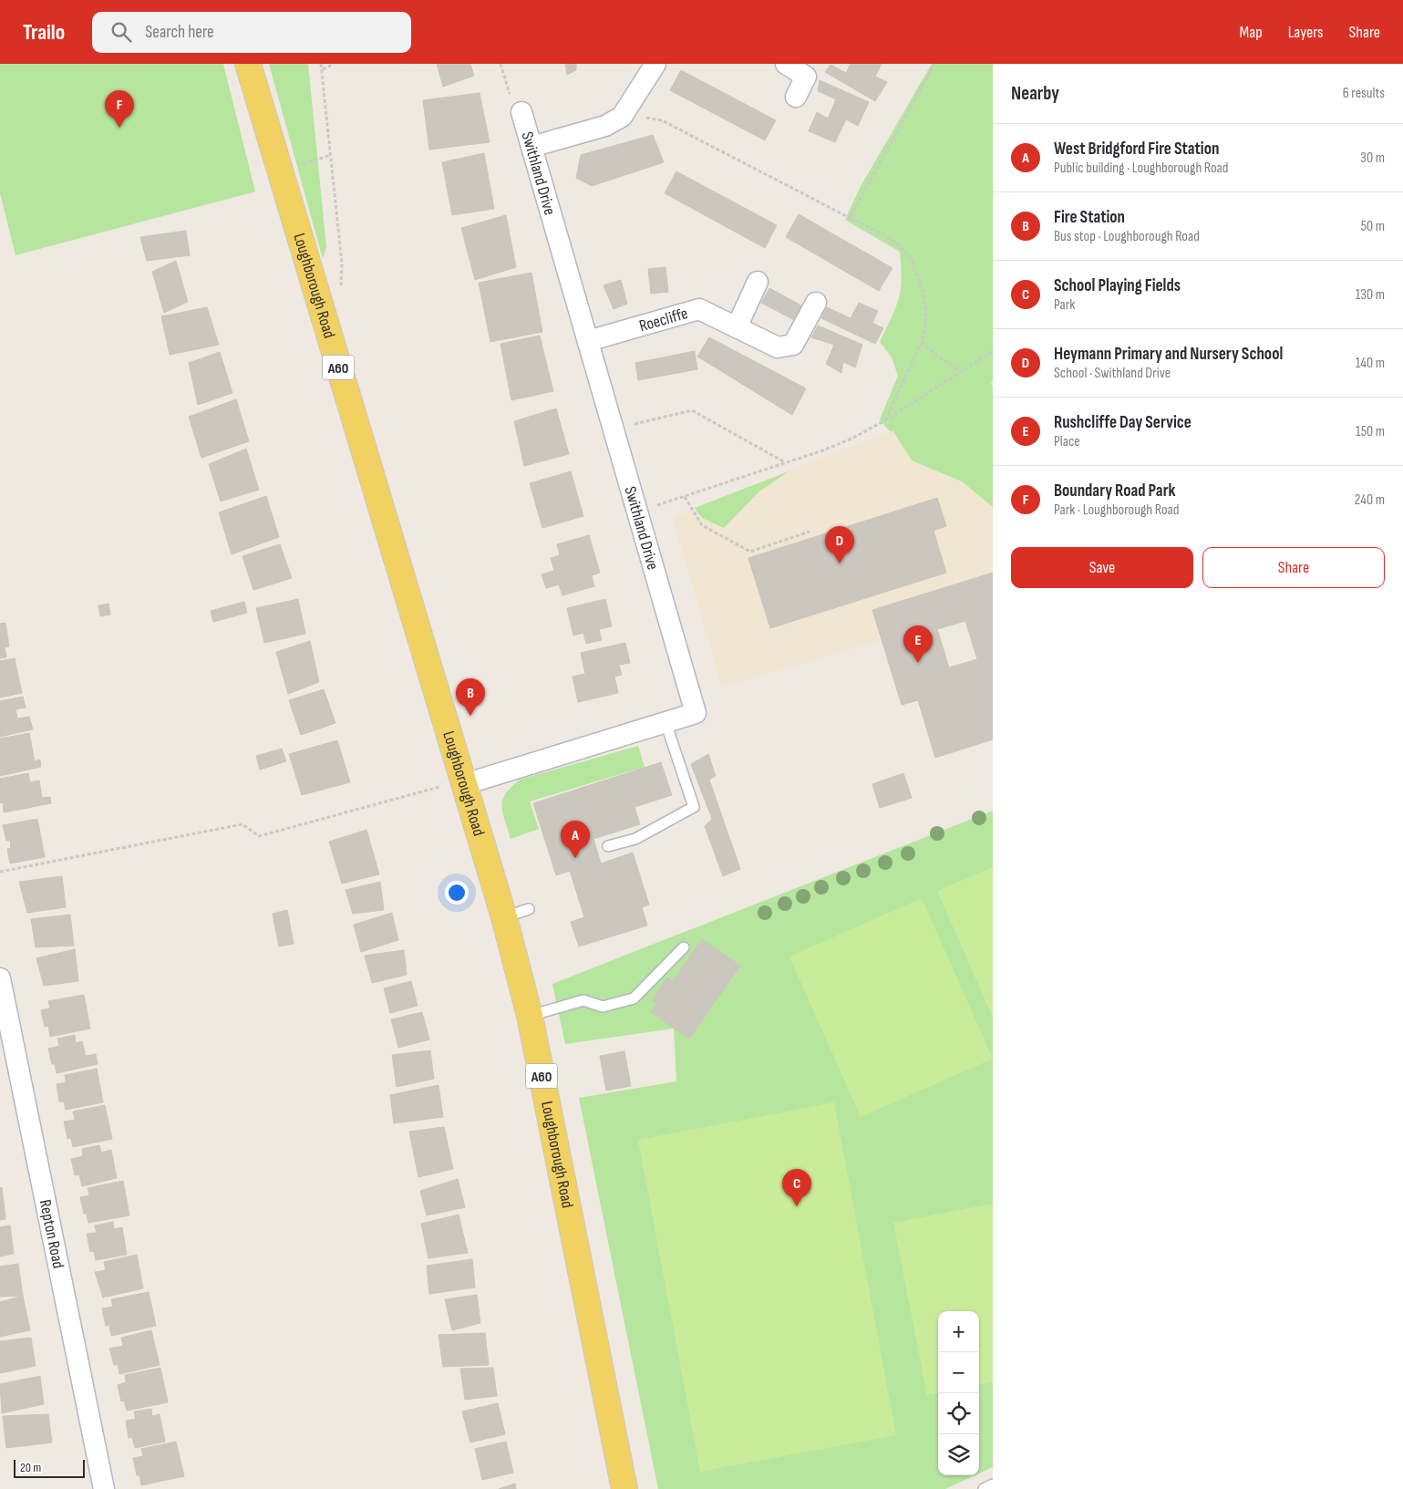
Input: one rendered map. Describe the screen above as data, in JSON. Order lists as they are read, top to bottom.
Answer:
{
  "streets": {
    "main road": ["Loughborough Road", "A60"],
    "street": ["Swithland Drive", "Roecliffe", "Repton Road"]
  },
  "crossings": [
    ["Swithland Drive", "Loughborough Road"],
    ["Swithland Drive", "Roecliffe"]
  ],
  "scale_bar": "20 m",
  "page": {
    "header": "Trailo",
    "search": "Search here",
    "nav": ["Map", "Layers", "Share"],
    "heading": ["Nearby", "6 results"],
    "pins": [
      "F",
      "D",
      "E",
      "B",
      "A",
      "C"
    ],
    "list": [
      {
        "mark": "A",
        "name": "West Bridgford Fire Station",
        "note": "Public building · Loughborough Road",
        "value": "30 m"
      },
      {
        "mark": "B",
        "name": "Fire Station",
        "note": "Bus stop · Loughborough Road",
        "value": "50 m"
      },
      {
        "mark": "C",
        "name": "School Playing Fields",
        "note": "Park",
        "value": "130 m"
      },
      {
        "mark": "D",
        "name": "Heymann Primary and Nursery School",
        "note": "School · Swithland Drive",
        "value": "140 m"
      },
      {
        "mark": "E",
        "name": "Rushcliffe Day Service",
        "note": "Place",
        "value": "150 m"
      },
      {
        "mark": "F",
        "name": "Boundary Road Park",
        "note": "Park · Loughborough Road",
        "value": "240 m"
      }
    ],
    "buttons": ["Save", "Share"],
    "map_buttons": ["+", "−"],
    "scale": "20 m"
  }
}
